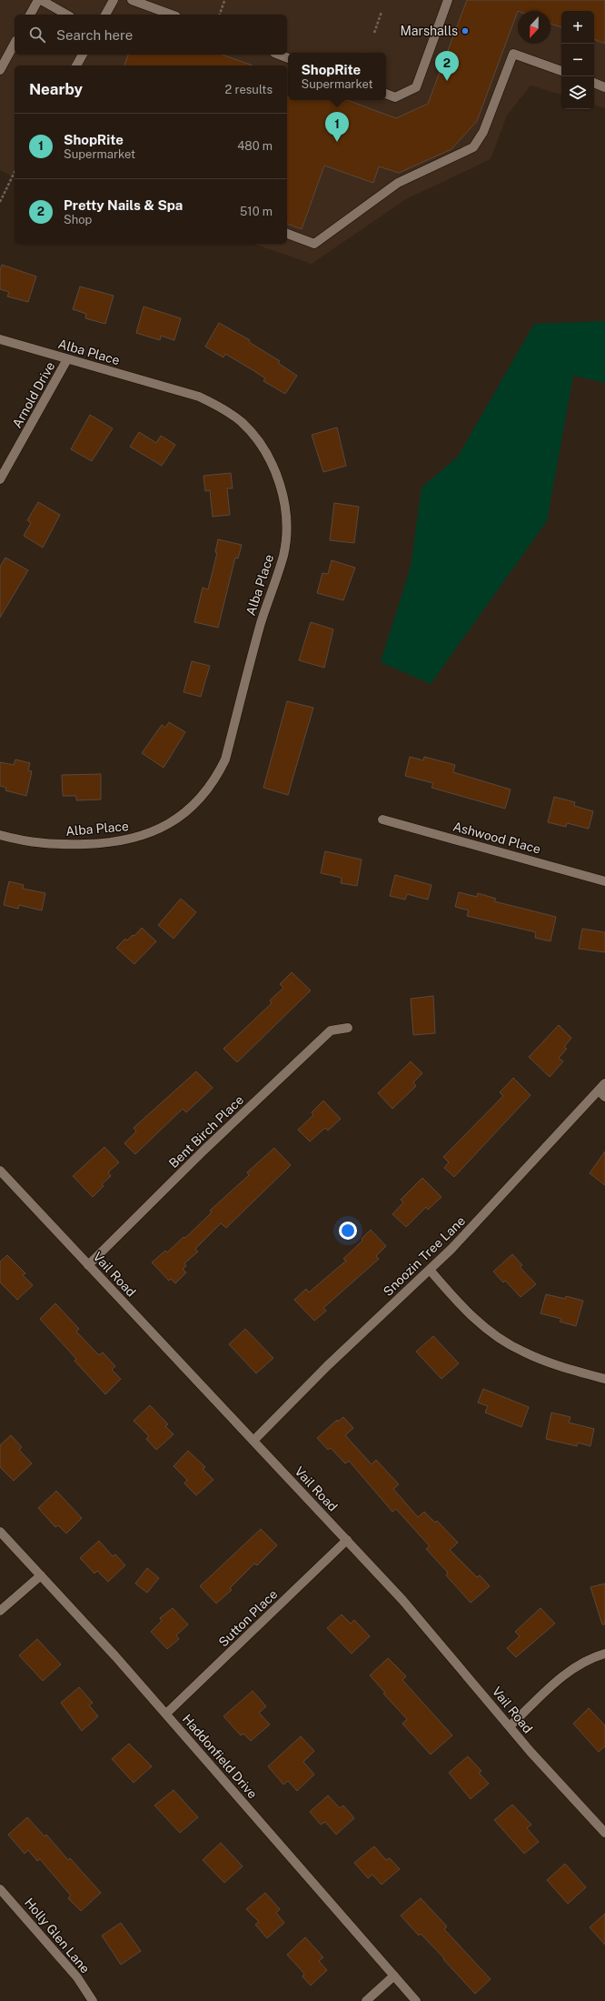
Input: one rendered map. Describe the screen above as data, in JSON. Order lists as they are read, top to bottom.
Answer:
{
  "streets": {
    "street": [
      "Alba Place",
      "Arnold Drive",
      "Ashwood Place",
      "Bent Birch Place",
      "Snoozin Tree Lane",
      "Vail Road",
      "Sutton Place",
      "Haddonfield Drive",
      "Holly Glen Lane"
    ]
  },
  "crossings": [
    ["Alba Place", "Arnold Drive"],
    ["Bent Birch Place", "Vail Road"],
    ["Snoozin Tree Lane", "Vail Road"],
    ["Vail Road", "Sutton Place"],
    ["Sutton Place", "Haddonfield Drive"]
  ],
  "places": ["Marshalls"],
  "north": "bottom",
  "page": {
    "map_buttons": ["+", "−"],
    "search": "Search here",
    "pins": ["2", "1"],
    "popup": ["ShopRite", "Supermarket"],
    "heading": ["Nearby", "2 results"],
    "list": [
      {
        "mark": "1",
        "name": "ShopRite",
        "note": "Supermarket",
        "value": "480 m"
      },
      {
        "mark": "2",
        "name": "Pretty Nails & Spa",
        "note": "Shop",
        "value": "510 m"
      }
    ]
  }
}
